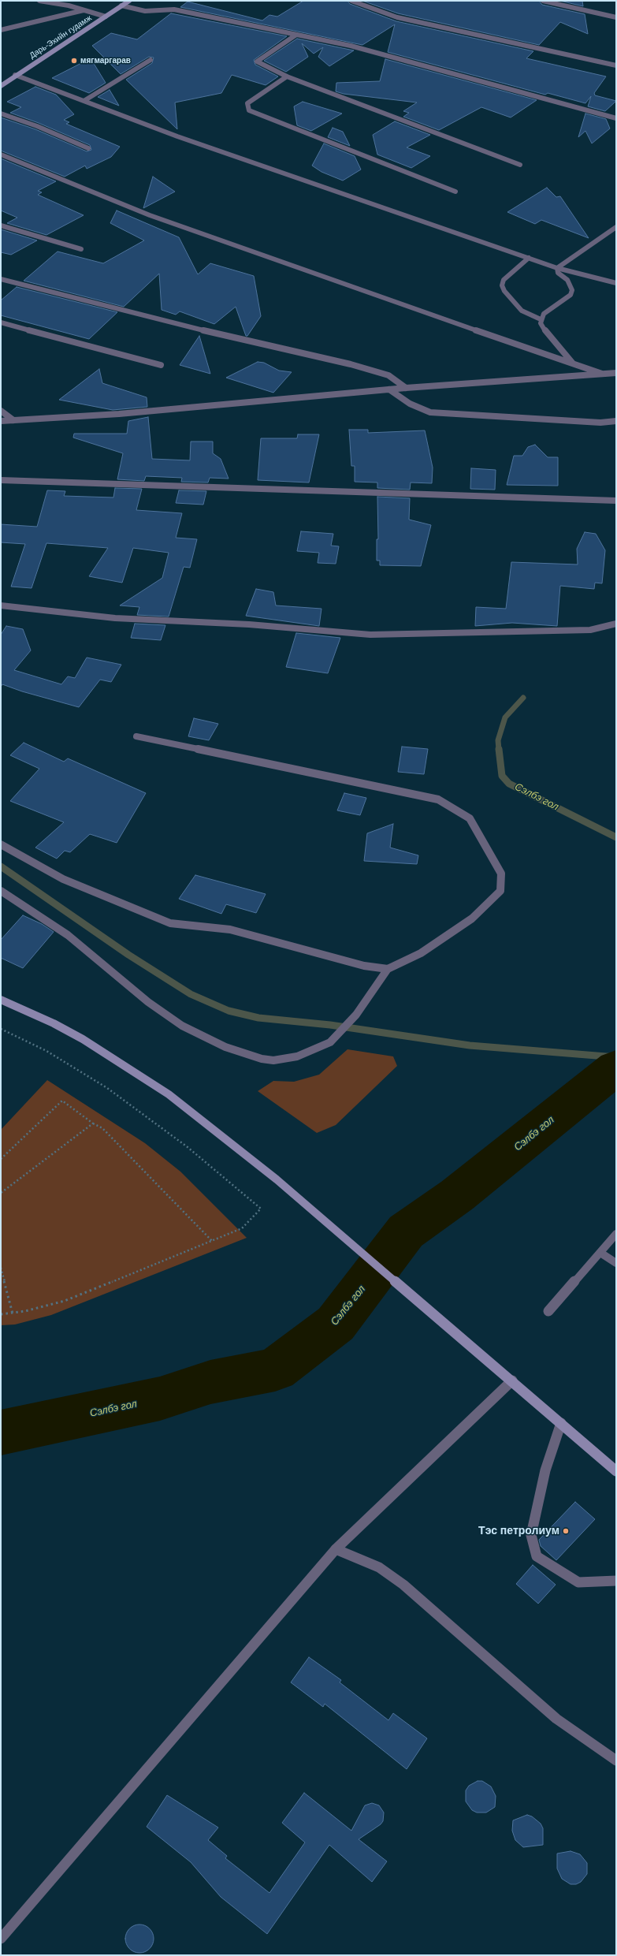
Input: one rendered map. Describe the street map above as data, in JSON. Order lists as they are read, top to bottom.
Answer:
{
  "streets": {
    "main road": ["Дарь-Эхийн гудамж"]
  },
  "water": ["Сэлбэ гол"],
  "places": ["мягмаргарав", "Тэс петролиум"]
}
